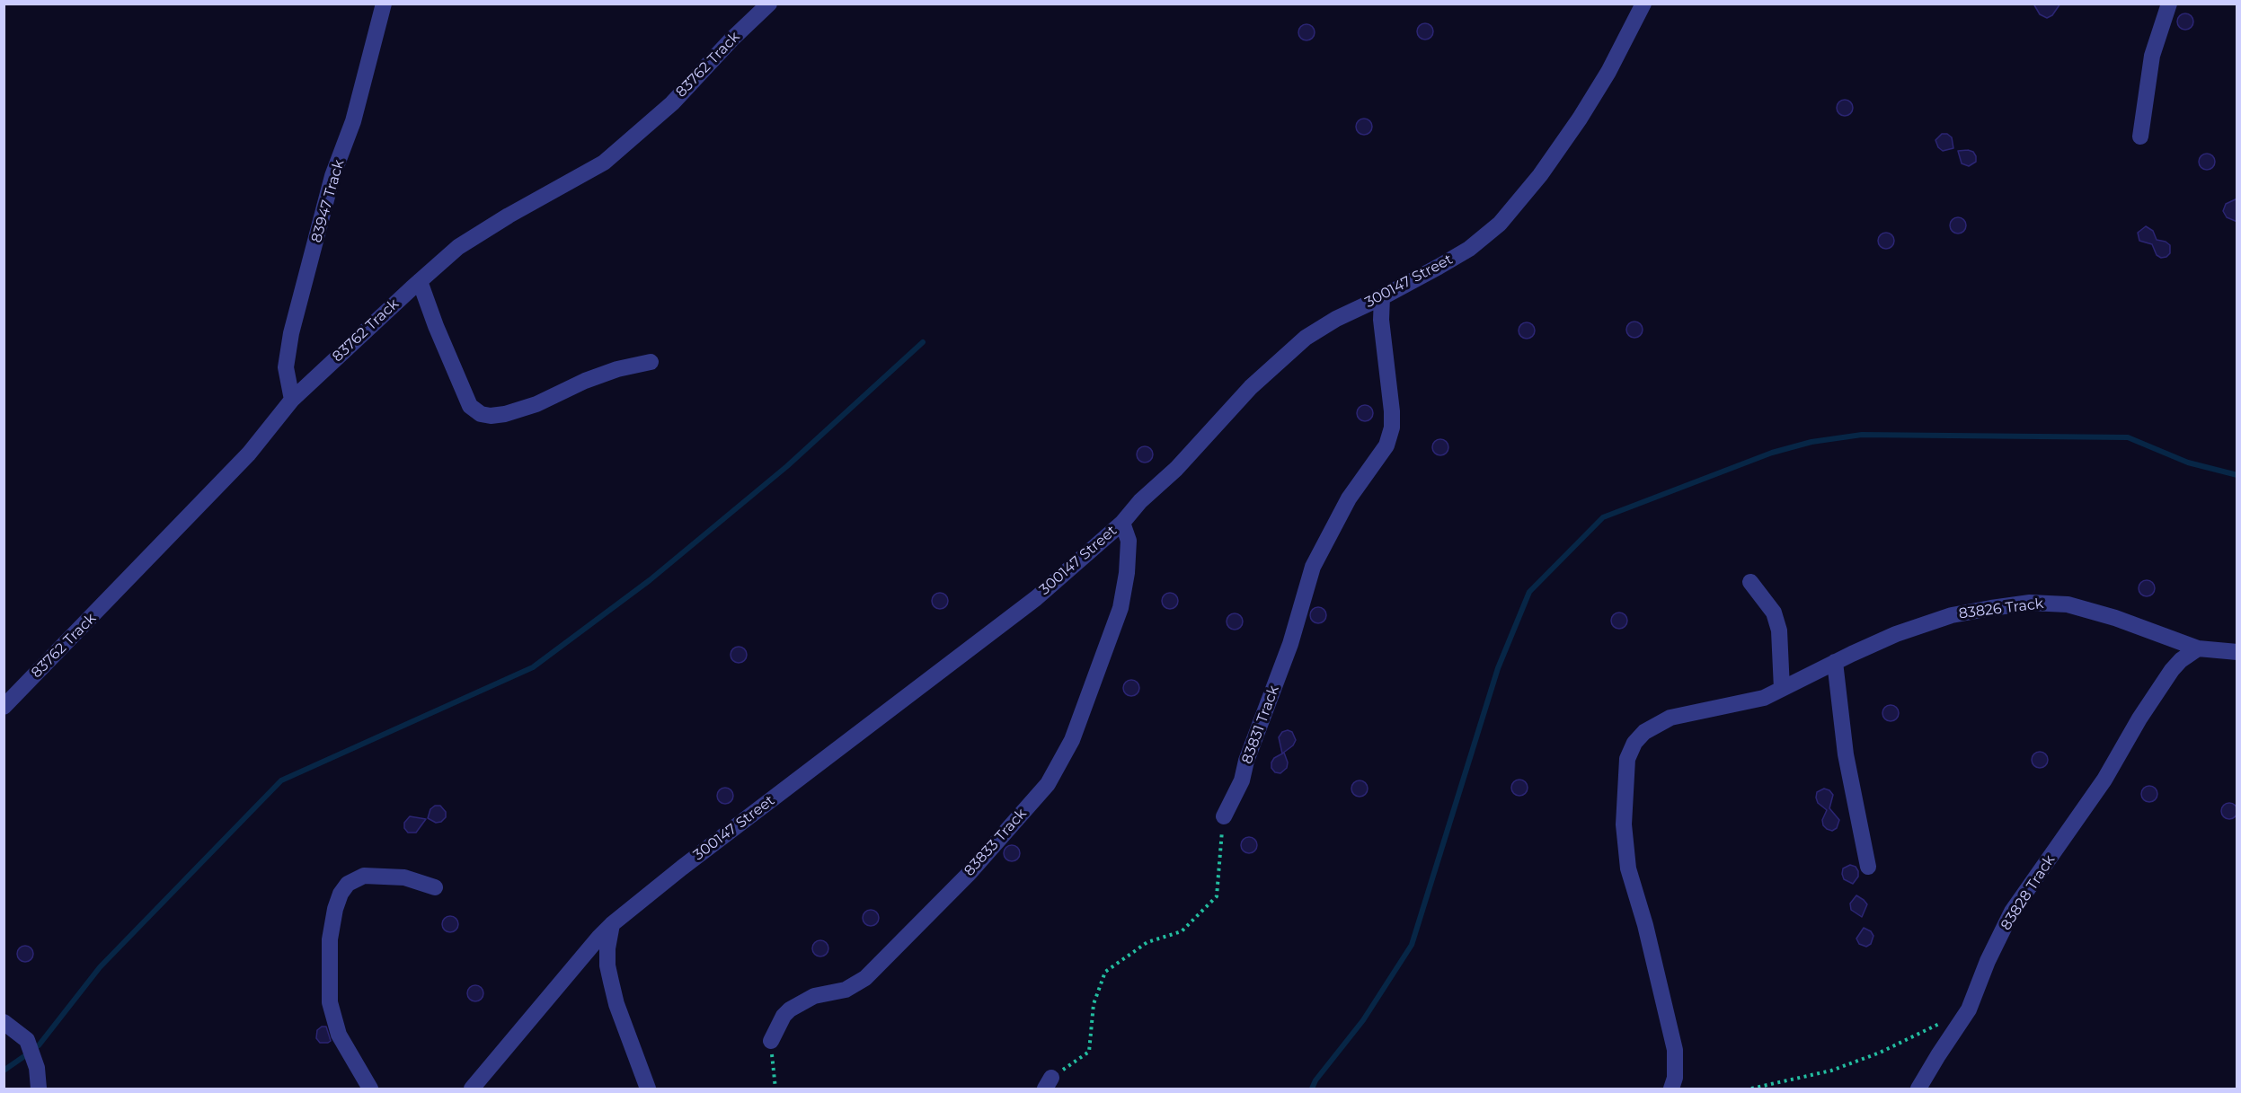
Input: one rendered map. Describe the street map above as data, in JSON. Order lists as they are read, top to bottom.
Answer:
{
  "streets": {
    "street": [
      "83762 Track",
      "83947 Track",
      "300147 Street",
      "83826 Track",
      "83831 Track",
      "83833 Track",
      "83828 Track"
    ]
  },
  "crossings": [
    ["83762 Track", "83947 Track"],
    ["300147 Street", "83831 Track"],
    ["300147 Street", "83833 Track"],
    ["83826 Track", "83828 Track"]
  ]
}
